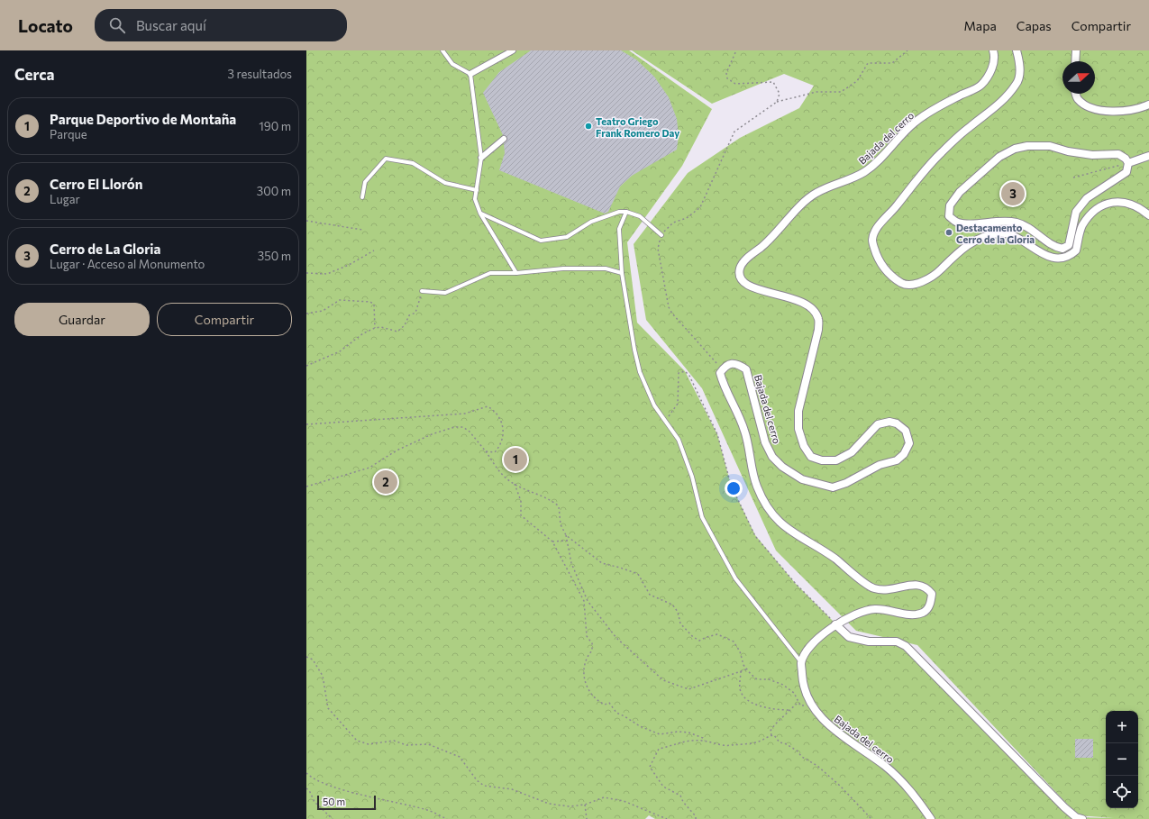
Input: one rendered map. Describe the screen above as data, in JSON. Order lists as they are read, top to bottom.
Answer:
{
  "streets": {
    "street": ["Bajada del cerro"]
  },
  "places": ["Teatro Griego Frank Romero Day", "Destacamento Cerro de la Gloria"],
  "scale_bar": "50 m",
  "north": "right",
  "page": {
    "header": "Locato",
    "search": "Buscar aquí",
    "nav": ["Mapa", "Capas", "Compartir"],
    "heading": ["Cerca", "3 resultados"],
    "list": [
      {
        "mark": "1",
        "name": "Parque Deportivo de Montaña",
        "note": "Parque",
        "value": "190 m"
      },
      {
        "mark": "2",
        "name": "Cerro El Llorón",
        "note": "Lugar",
        "value": "300 m"
      },
      {
        "mark": "3",
        "name": "Cerro de La Gloria",
        "note": "Lugar · Acceso al Monumento",
        "value": "350 m"
      }
    ],
    "pins": ["3", "1", "2"],
    "buttons": ["Guardar", "Compartir"],
    "map_buttons": ["+", "−"],
    "scale": "50 m"
  }
}
